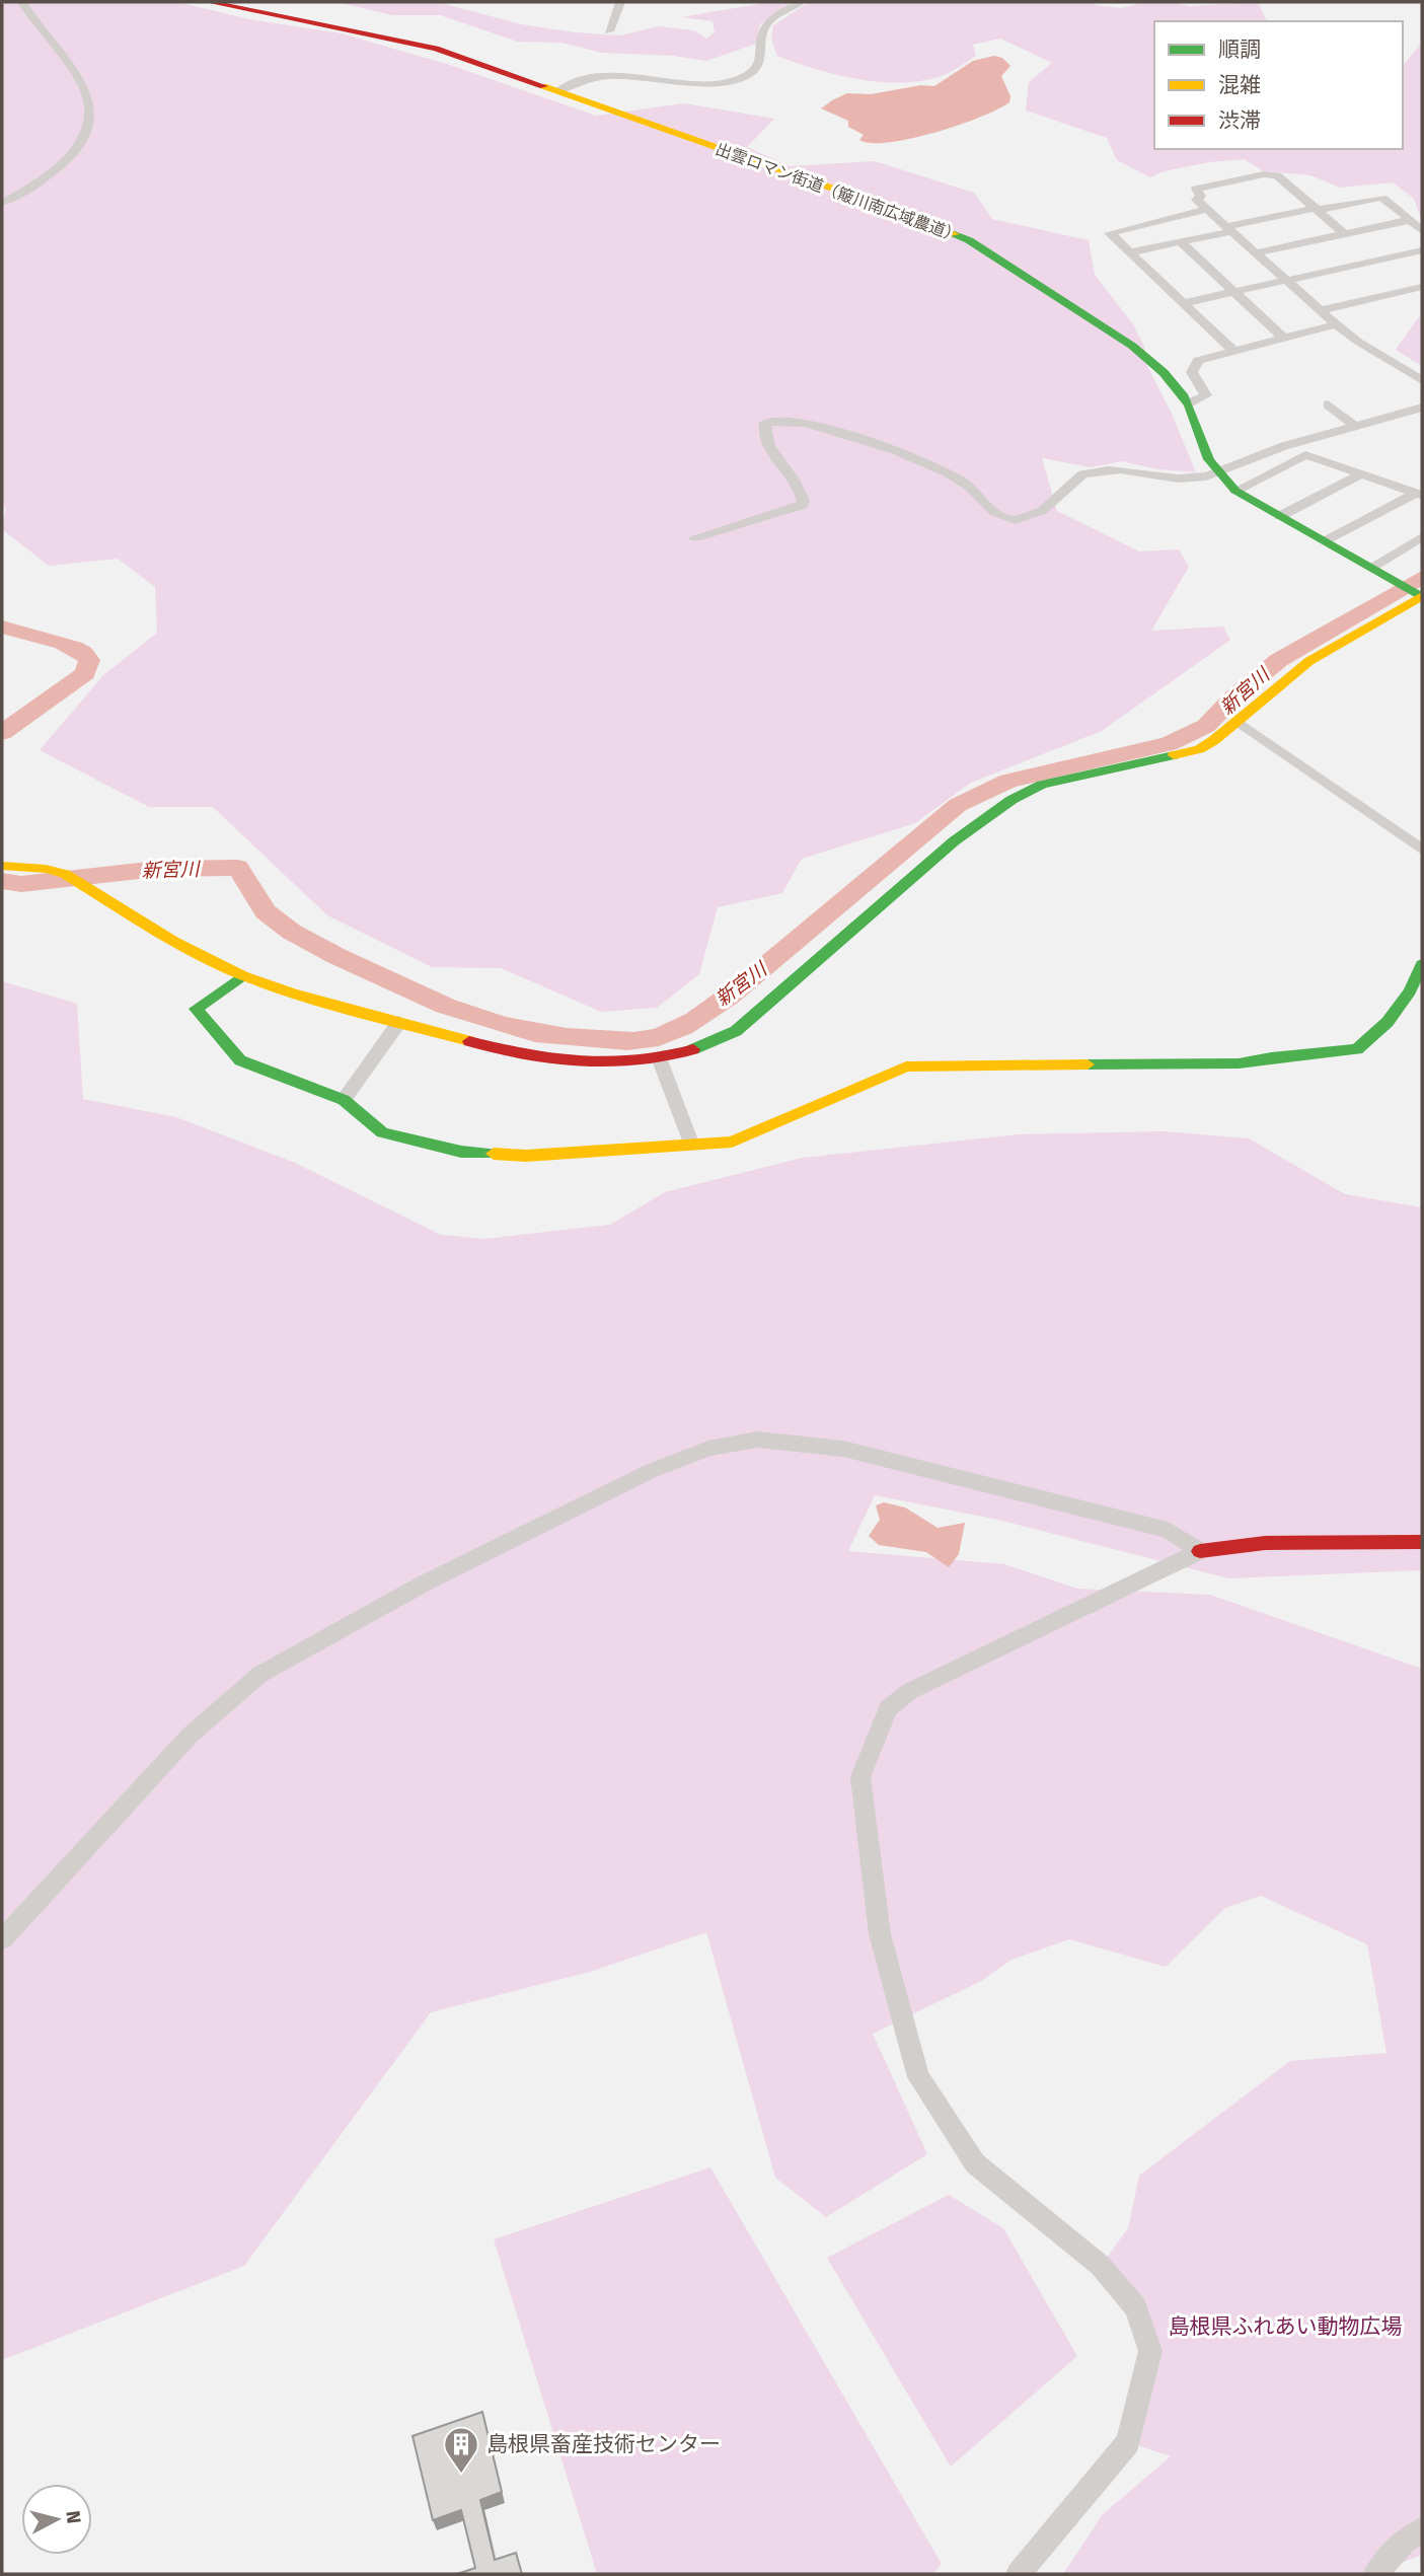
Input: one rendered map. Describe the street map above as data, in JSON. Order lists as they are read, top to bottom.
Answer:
{
  "streets": {
    "street": ["出雲ロマン街道（簸川南広域農道）"]
  },
  "water": ["新宮川"],
  "parks": ["島根県ふれあい動物広場"],
  "places": {
    "building": ["島根県畜産技術センター"]
  },
  "legend": ["順調", "混雑", "渋滞"],
  "north": "right"
}
